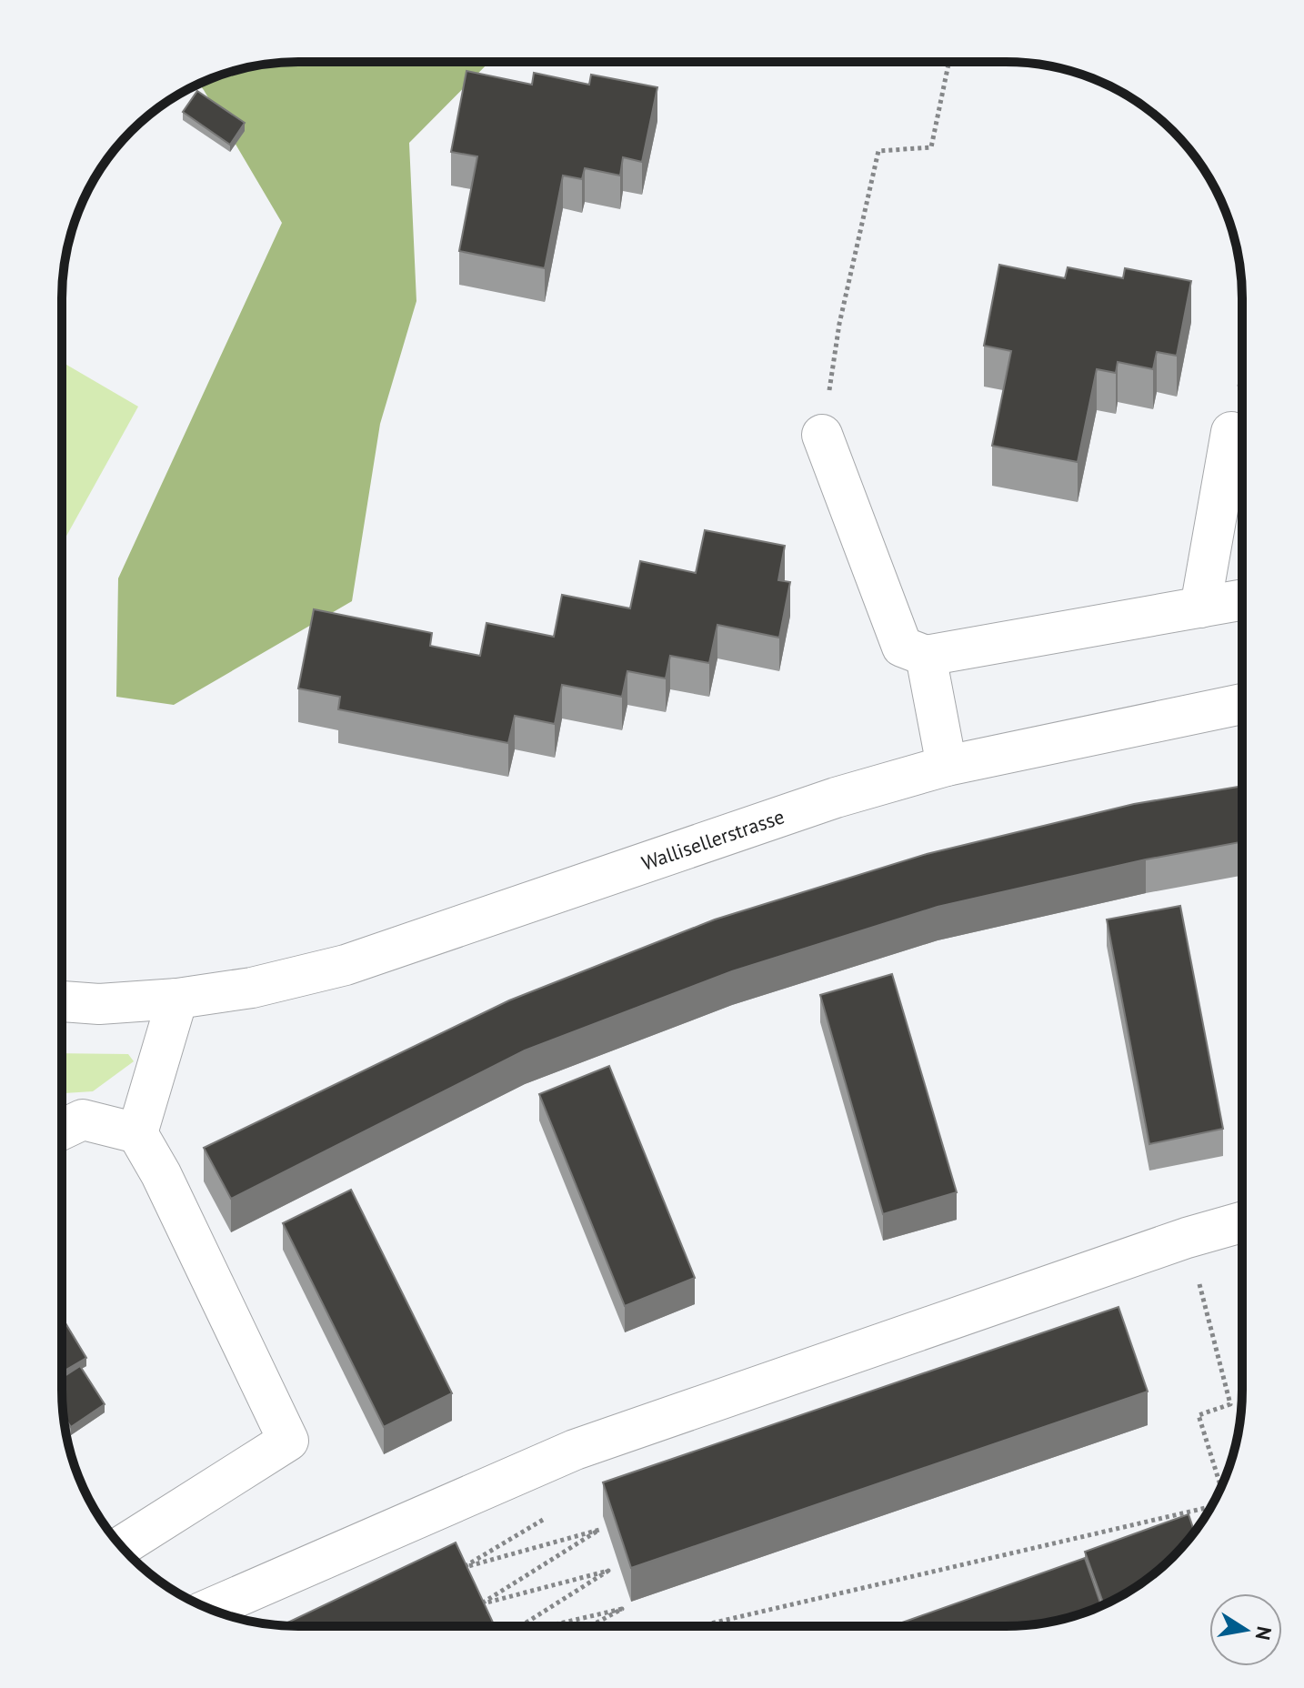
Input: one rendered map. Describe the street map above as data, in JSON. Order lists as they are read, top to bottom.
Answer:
{
  "streets": {
    "main road": ["Wallisellerstrasse"]
  },
  "north": "right"
}
